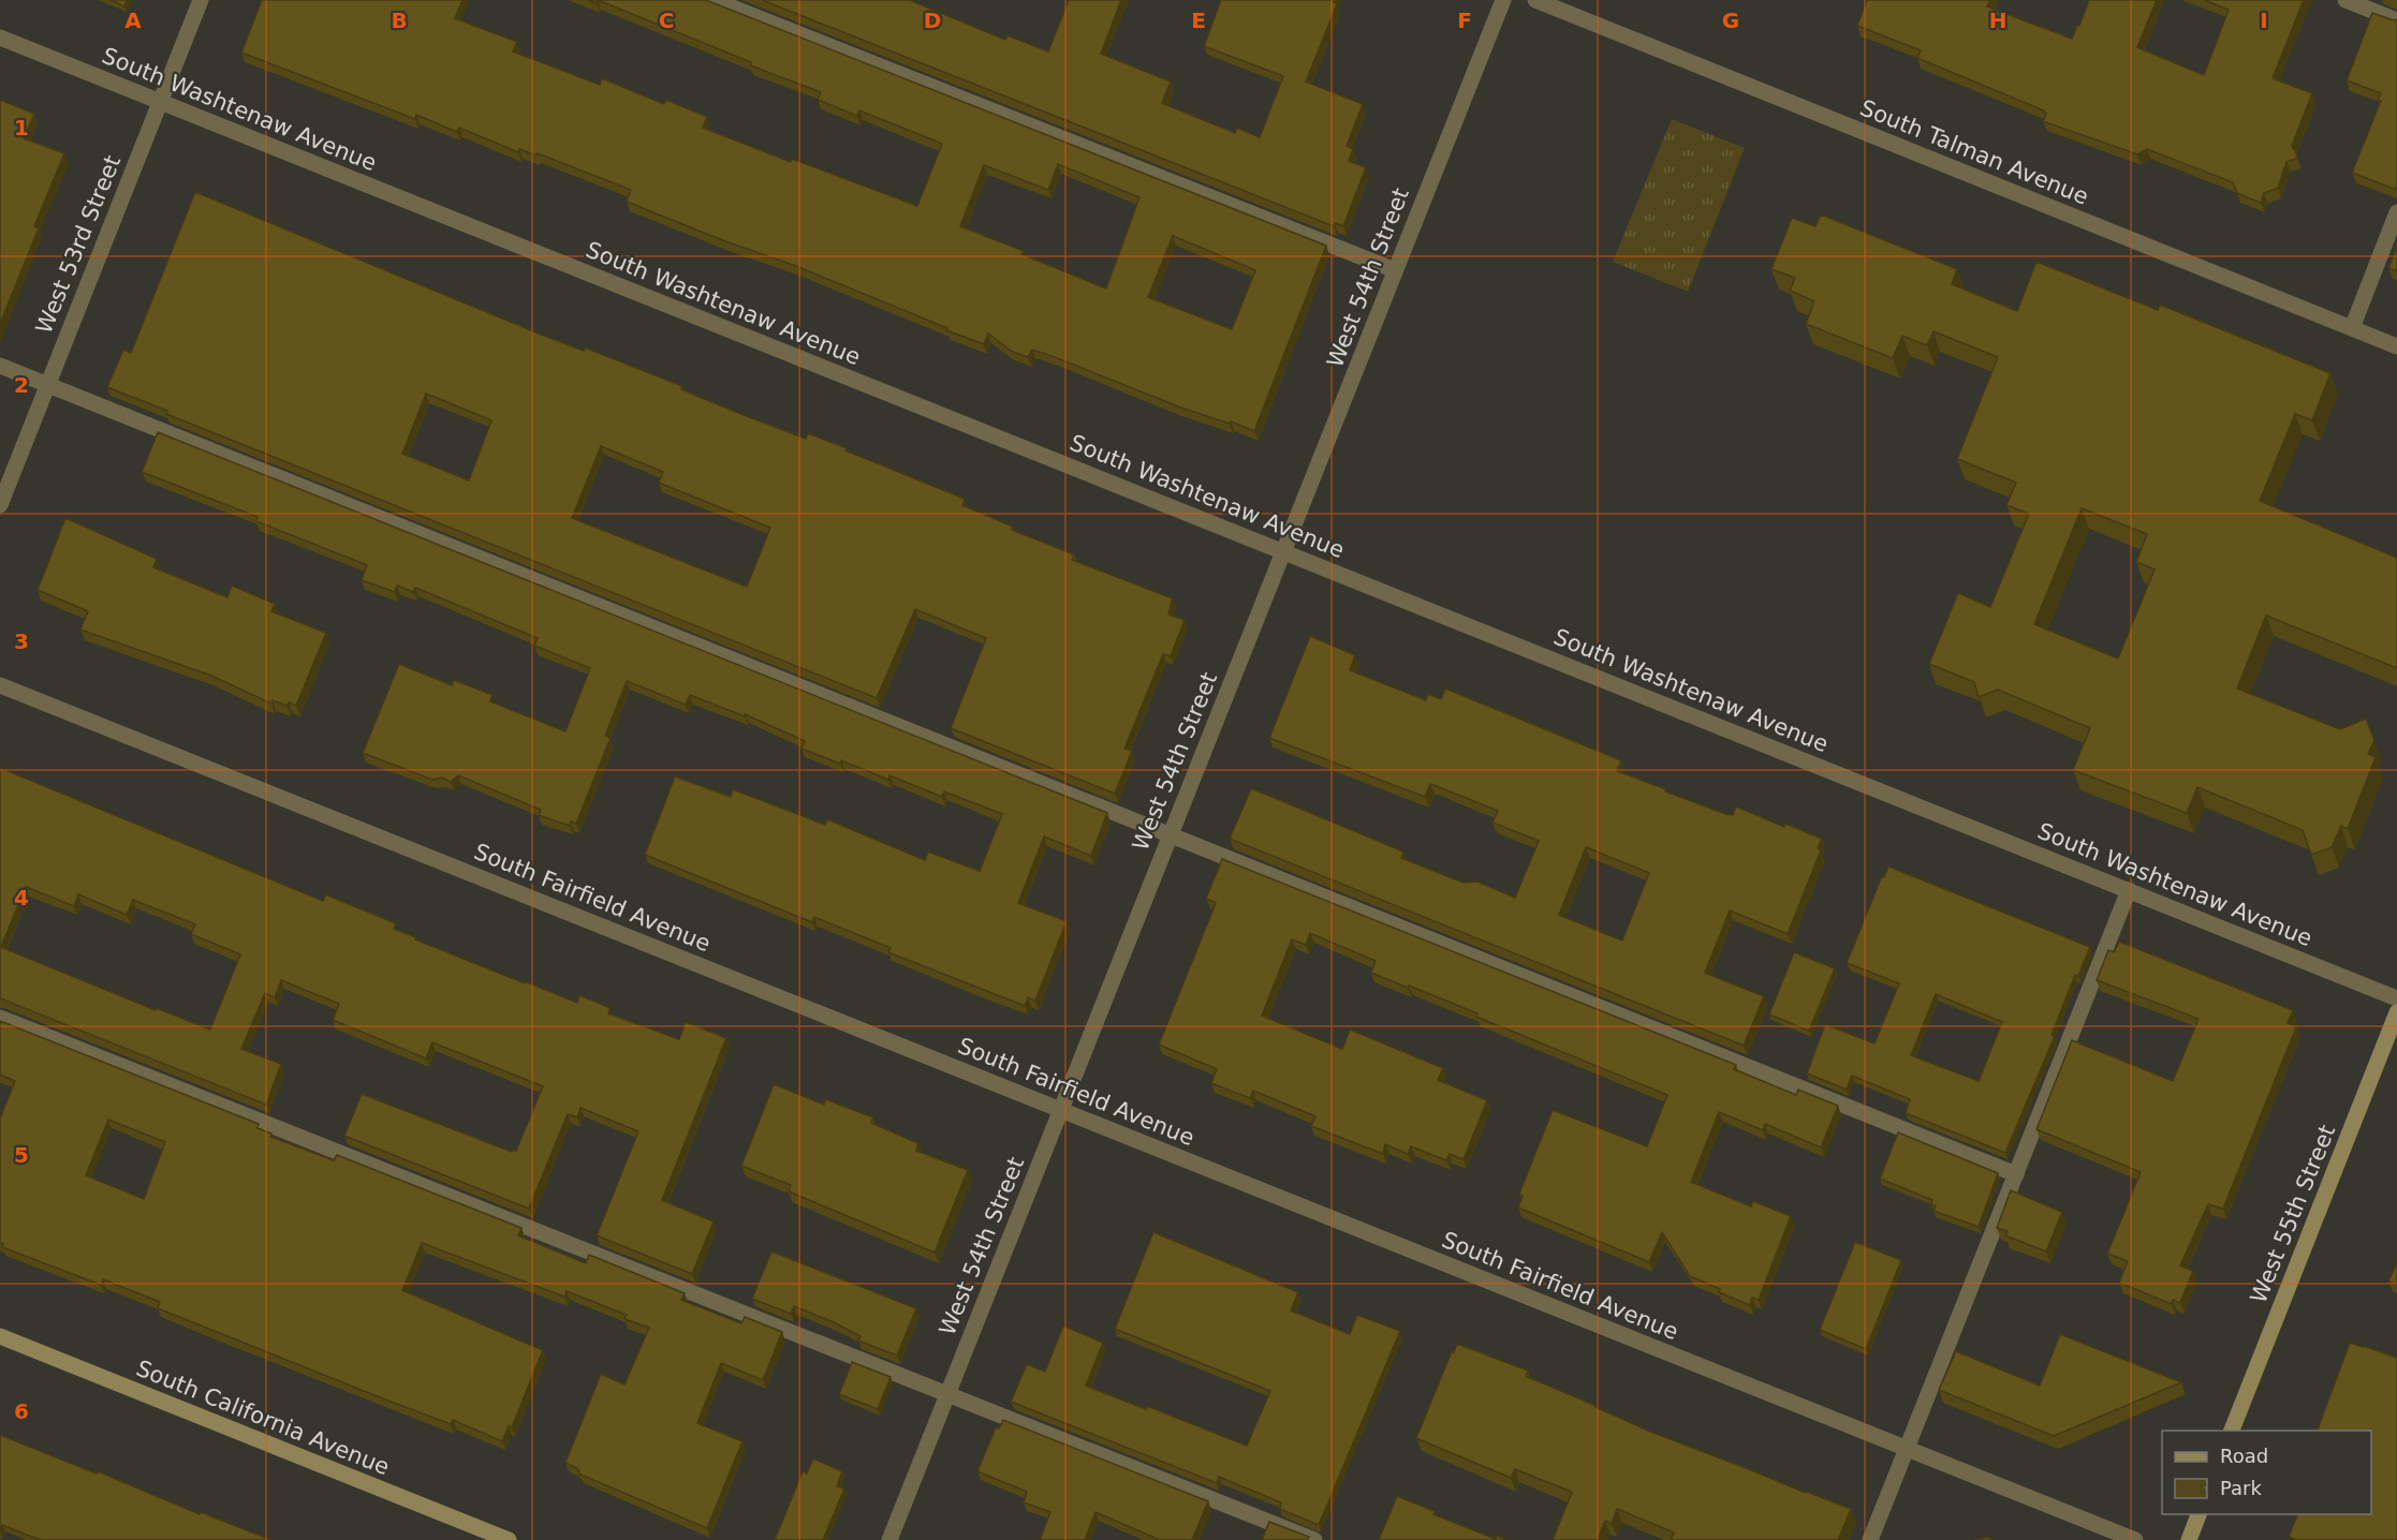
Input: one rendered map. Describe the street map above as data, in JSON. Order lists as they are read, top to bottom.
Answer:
{
  "streets": {
    "street": [
      "South Washtenaw Avenue",
      "South Talman Avenue",
      "West 53rd Street",
      "West 54th Street",
      "South Fairfield Avenue",
      "West 55th Street",
      "South California Avenue"
    ]
  },
  "crossings": [
    ["South Washtenaw Avenue", "West 53rd Street"],
    ["South Washtenaw Avenue", "West 54th Street"],
    ["West 54th Street", "South Fairfield Avenue"]
  ],
  "legend": ["Road", "Park"],
  "grid": {
    "columns": [
      "A",
      "B",
      "C",
      "D",
      "E",
      "F",
      "G",
      "H",
      "I"
    ],
    "rows": [
      "1",
      "2",
      "3",
      "4",
      "5",
      "6"
    ]
  }
}
